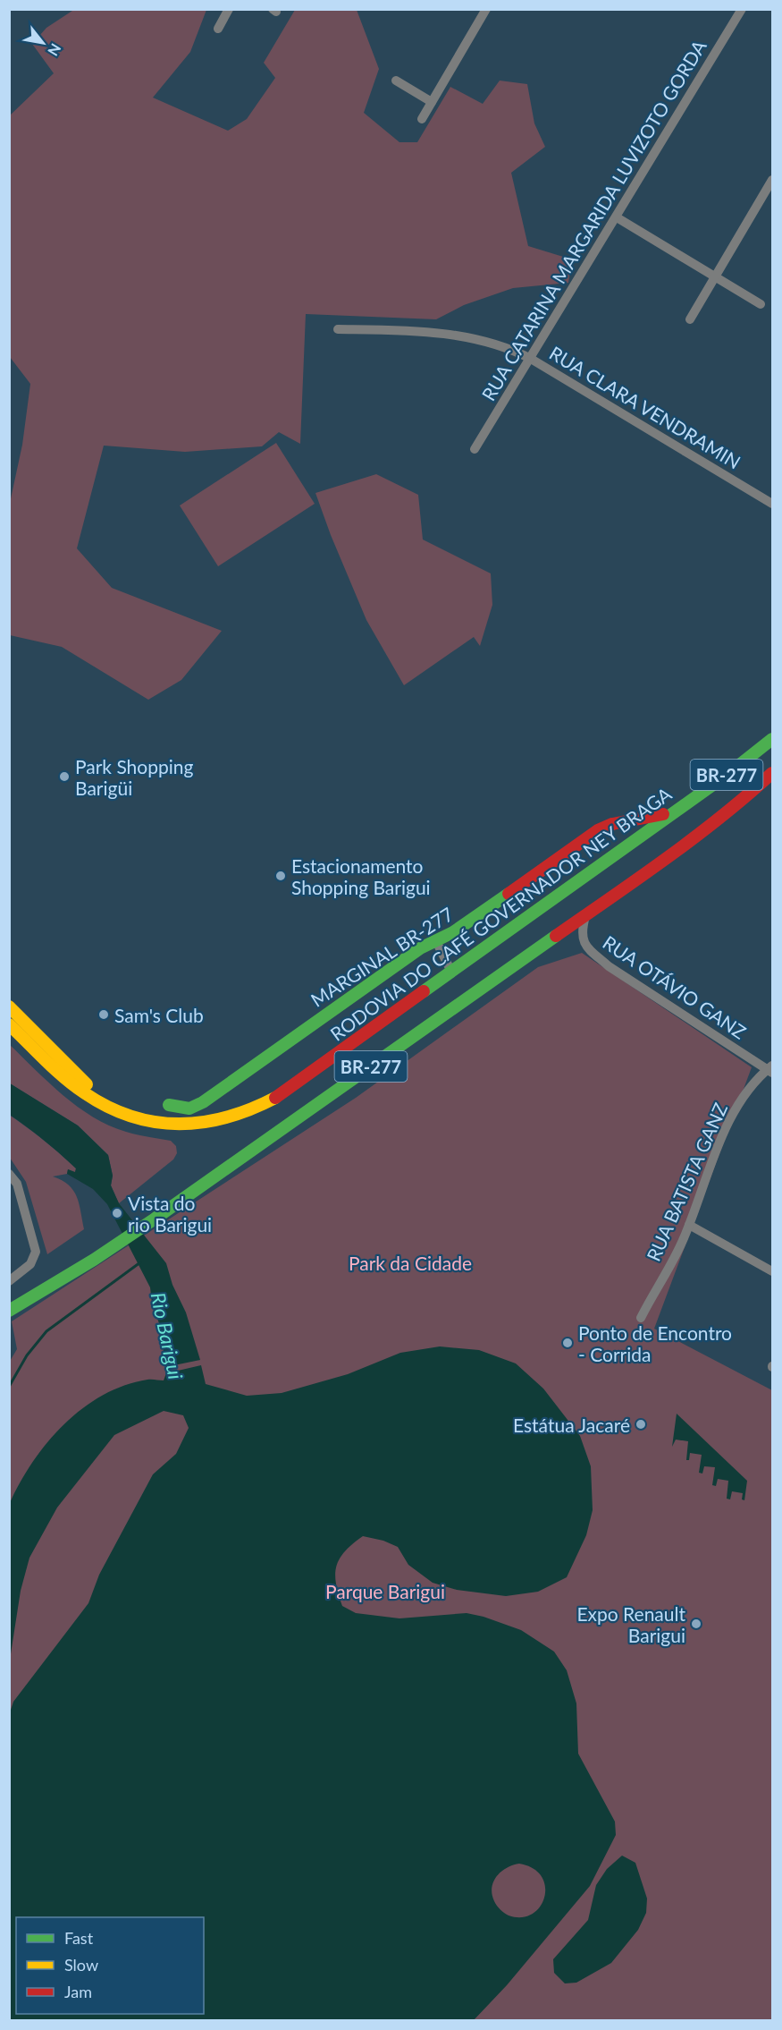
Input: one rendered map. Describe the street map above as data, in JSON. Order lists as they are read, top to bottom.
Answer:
{
  "streets": {
    "main road": ["BR-277", "RODOVIA DO CAFÉ GOVERNADOR NEY BRAGA", "MARGINAL BR-277"],
    "street": [
      "RUA CATARINA MARGARIDA LUVIZOTO GORDA",
      "RUA CLARA VENDRAMIN",
      "RUA OTÁVIO GANZ",
      "RUA BATISTA GANZ"
    ]
  },
  "crossings": [
    ["RUA CATARINA MARGARIDA LUVIZOTO GORDA", "RUA CLARA VENDRAMIN"],
    ["BR-277", "RUA OTÁVIO GANZ"],
    ["RODOVIA DO CAFÉ GOVERNADOR NEY BRAGA", "MARGINAL BR-277"],
    ["RUA OTÁVIO GANZ", "RUA BATISTA GANZ"]
  ],
  "water": ["Rio Barigui"],
  "parks": ["Park da Cidade", "Parque Barigui"],
  "places": [
    "Park Shopping Barigüi",
    "Estacionamento Shopping Barigui",
    "Sam's Club",
    "Vista do rio Barigui",
    "Ponto de Encontro - Corrida",
    "Estátua Jacaré",
    "Expo Renault Barigui"
  ],
  "legend": ["Fast", "Slow", "Jam"],
  "north": "bottom right"
}
